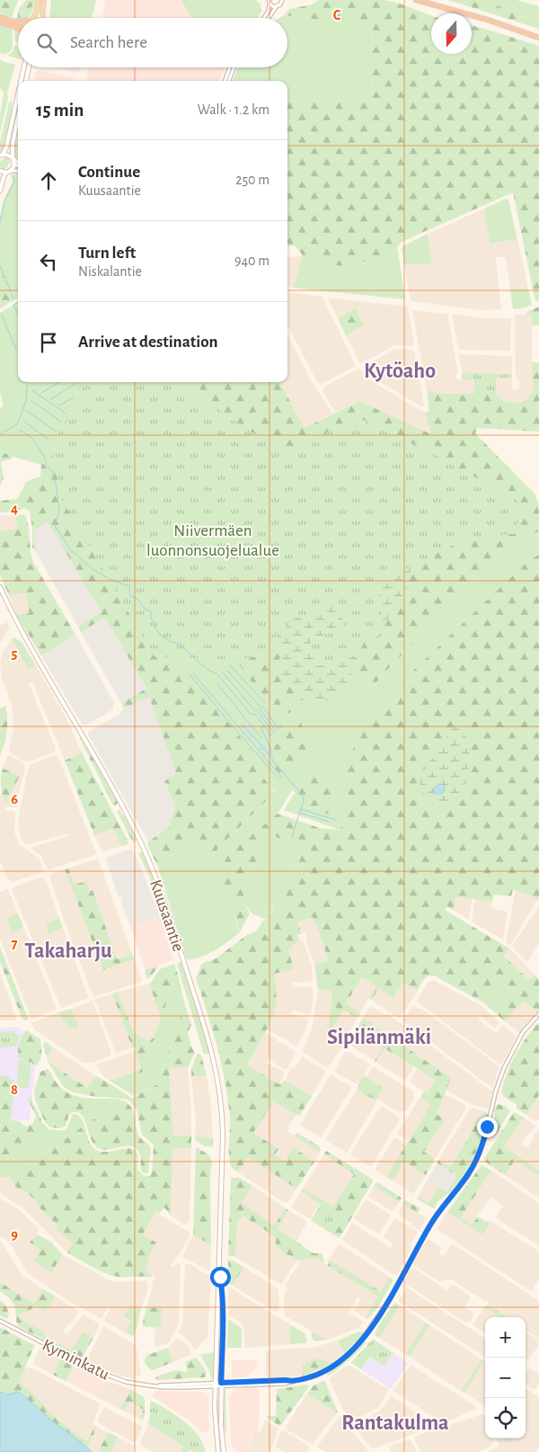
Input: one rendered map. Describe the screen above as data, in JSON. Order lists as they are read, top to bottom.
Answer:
{
  "streets": {
    "main road": ["Kuusaantie"],
    "street": ["Kyminkatu"]
  },
  "crossings": [
    ["Kuusaantie", "Kyminkatu"]
  ],
  "districts": [
    "Kytöaho",
    "Takaharju",
    "Sipilänmäki",
    "Rantakulma"
  ],
  "parks": ["Niivermäen luonnonsuojelualue"],
  "north": "bottom",
  "page": {
    "search": "Search here",
    "heading": ["15 min", "Walk · 1.2 km"],
    "list": [
      ["Continue", "Kuusaantie", "250 m"],
      ["Turn left", "Niskalantie", "940 m"],
      "Arrive at destination"
    ],
    "map_buttons": ["+", "−"]
  },
  "grid": {
    "columns": ["C"],
    "rows": [
      "4",
      "5",
      "6",
      "7",
      "8",
      "9"
    ]
  }
}
